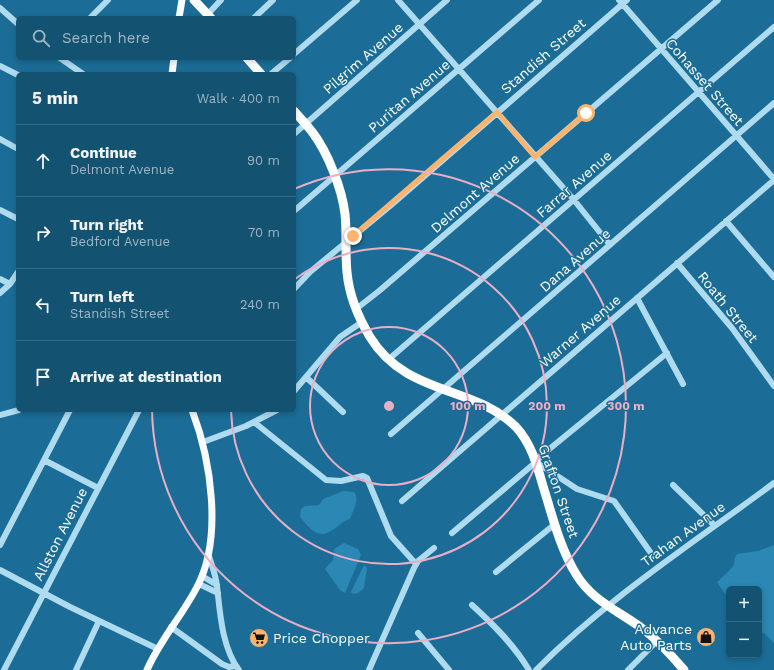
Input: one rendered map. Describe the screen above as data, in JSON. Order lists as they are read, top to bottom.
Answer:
{
  "streets": {
    "highway": ["Grafton Street"],
    "street": [
      "Standish Street",
      "Pilgrim Avenue",
      "Cohasset Street",
      "Puritan Avenue",
      "Farrar Avenue",
      "Delmont Avenue",
      "Dana Avenue",
      "Roath Street",
      "Warner Avenue",
      "Allston Avenue",
      "Trahan Avenue"
    ]
  },
  "crossings": [
    ["Standish Street", "Cohasset Street"],
    ["Standish Street", "Grafton Street"],
    ["Pilgrim Avenue", "Grafton Street"],
    ["Cohasset Street", "Farrar Avenue"],
    ["Cohasset Street", "Delmont Avenue"],
    ["Cohasset Street", "Dana Avenue"],
    ["Cohasset Street", "Warner Avenue"],
    ["Puritan Avenue", "Grafton Street"],
    ["Farrar Avenue", "Grafton Street"],
    ["Delmont Avenue", "Grafton Street"],
    ["Dana Avenue", "Grafton Street"],
    ["Roath Street", "Warner Avenue"],
    ["Warner Avenue", "Grafton Street"],
    ["Grafton Street", "Trahan Avenue"]
  ],
  "places": {
    "shop": ["Advance Auto Parts"],
    "supermarket": ["Price Chopper"]
  },
  "page": {
    "search": "Search here",
    "heading": ["5 min", "Walk · 400 m"],
    "list": [
      ["Continue", "Delmont Avenue", "90 m"],
      ["Turn right", "Bedford Avenue", "70 m"],
      ["Turn left", "Standish Street", "240 m"],
      "Arrive at destination"
    ],
    "map_buttons": ["+", "−"]
  },
  "rings": ["100 m", "200 m", "300 m"]
}
